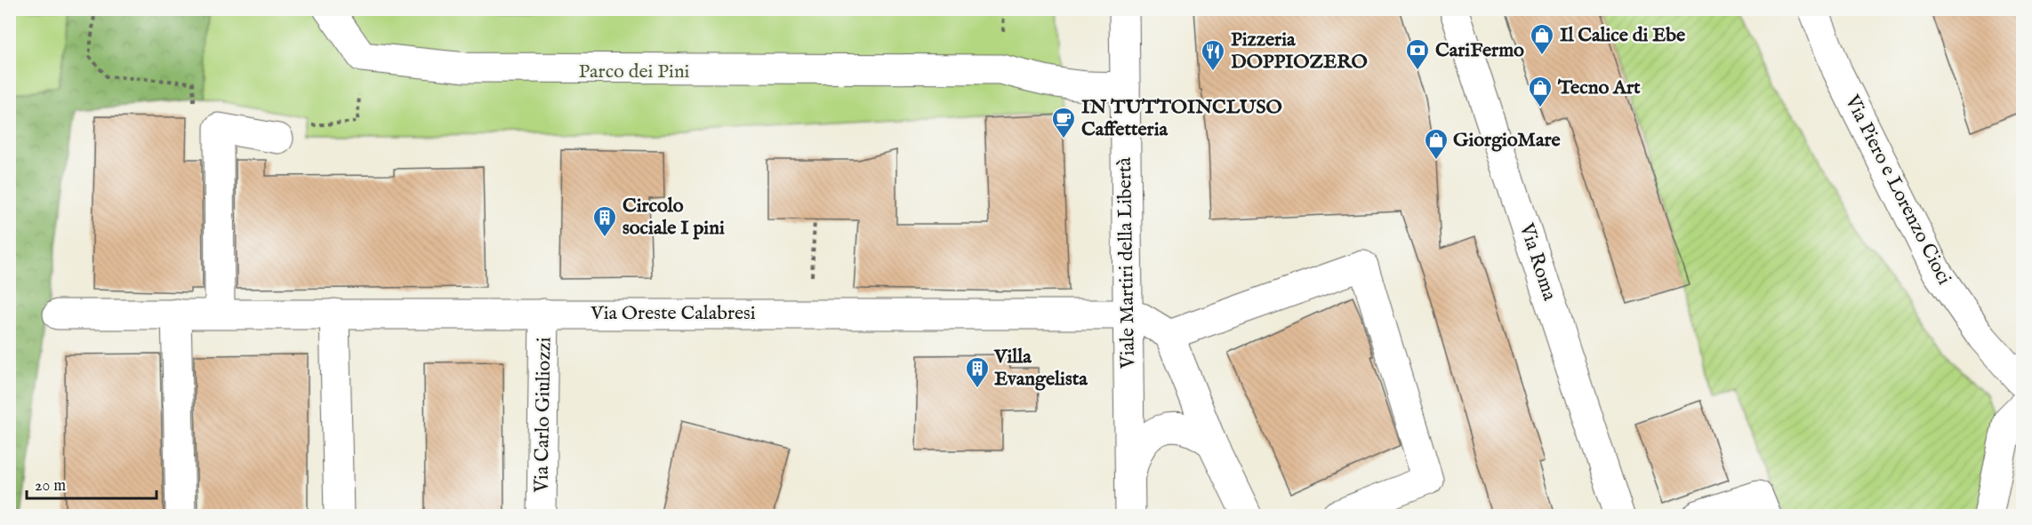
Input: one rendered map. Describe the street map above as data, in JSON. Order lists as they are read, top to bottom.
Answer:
{
  "streets": {
    "street": [
      "Via Piero e Lorenzo Cioci",
      "Via Roma",
      "Viale Martiri della Libertà",
      "Via Oreste Calabresi",
      "Via Carlo Giuliozzi"
    ]
  },
  "crossings": [
    ["Viale Martiri della Libertà", "Via Oreste Calabresi"],
    ["Via Oreste Calabresi", "Via Carlo Giuliozzi"]
  ],
  "parks": ["Parco dei Pini"],
  "places": {
    "shop": ["Il Calice di Ebe", "Tecno Art", "GiorgioMare"],
    "bank": ["CariFermo"],
    "restaurant": ["Pizzeria DOPPIOZERO"],
    "cafe": ["IN TUTTOINCLUSO Caffetteria"],
    "building": ["Circolo sociale I pini", "Villa Evangelista"]
  },
  "scale_bar": "20 m"
}
